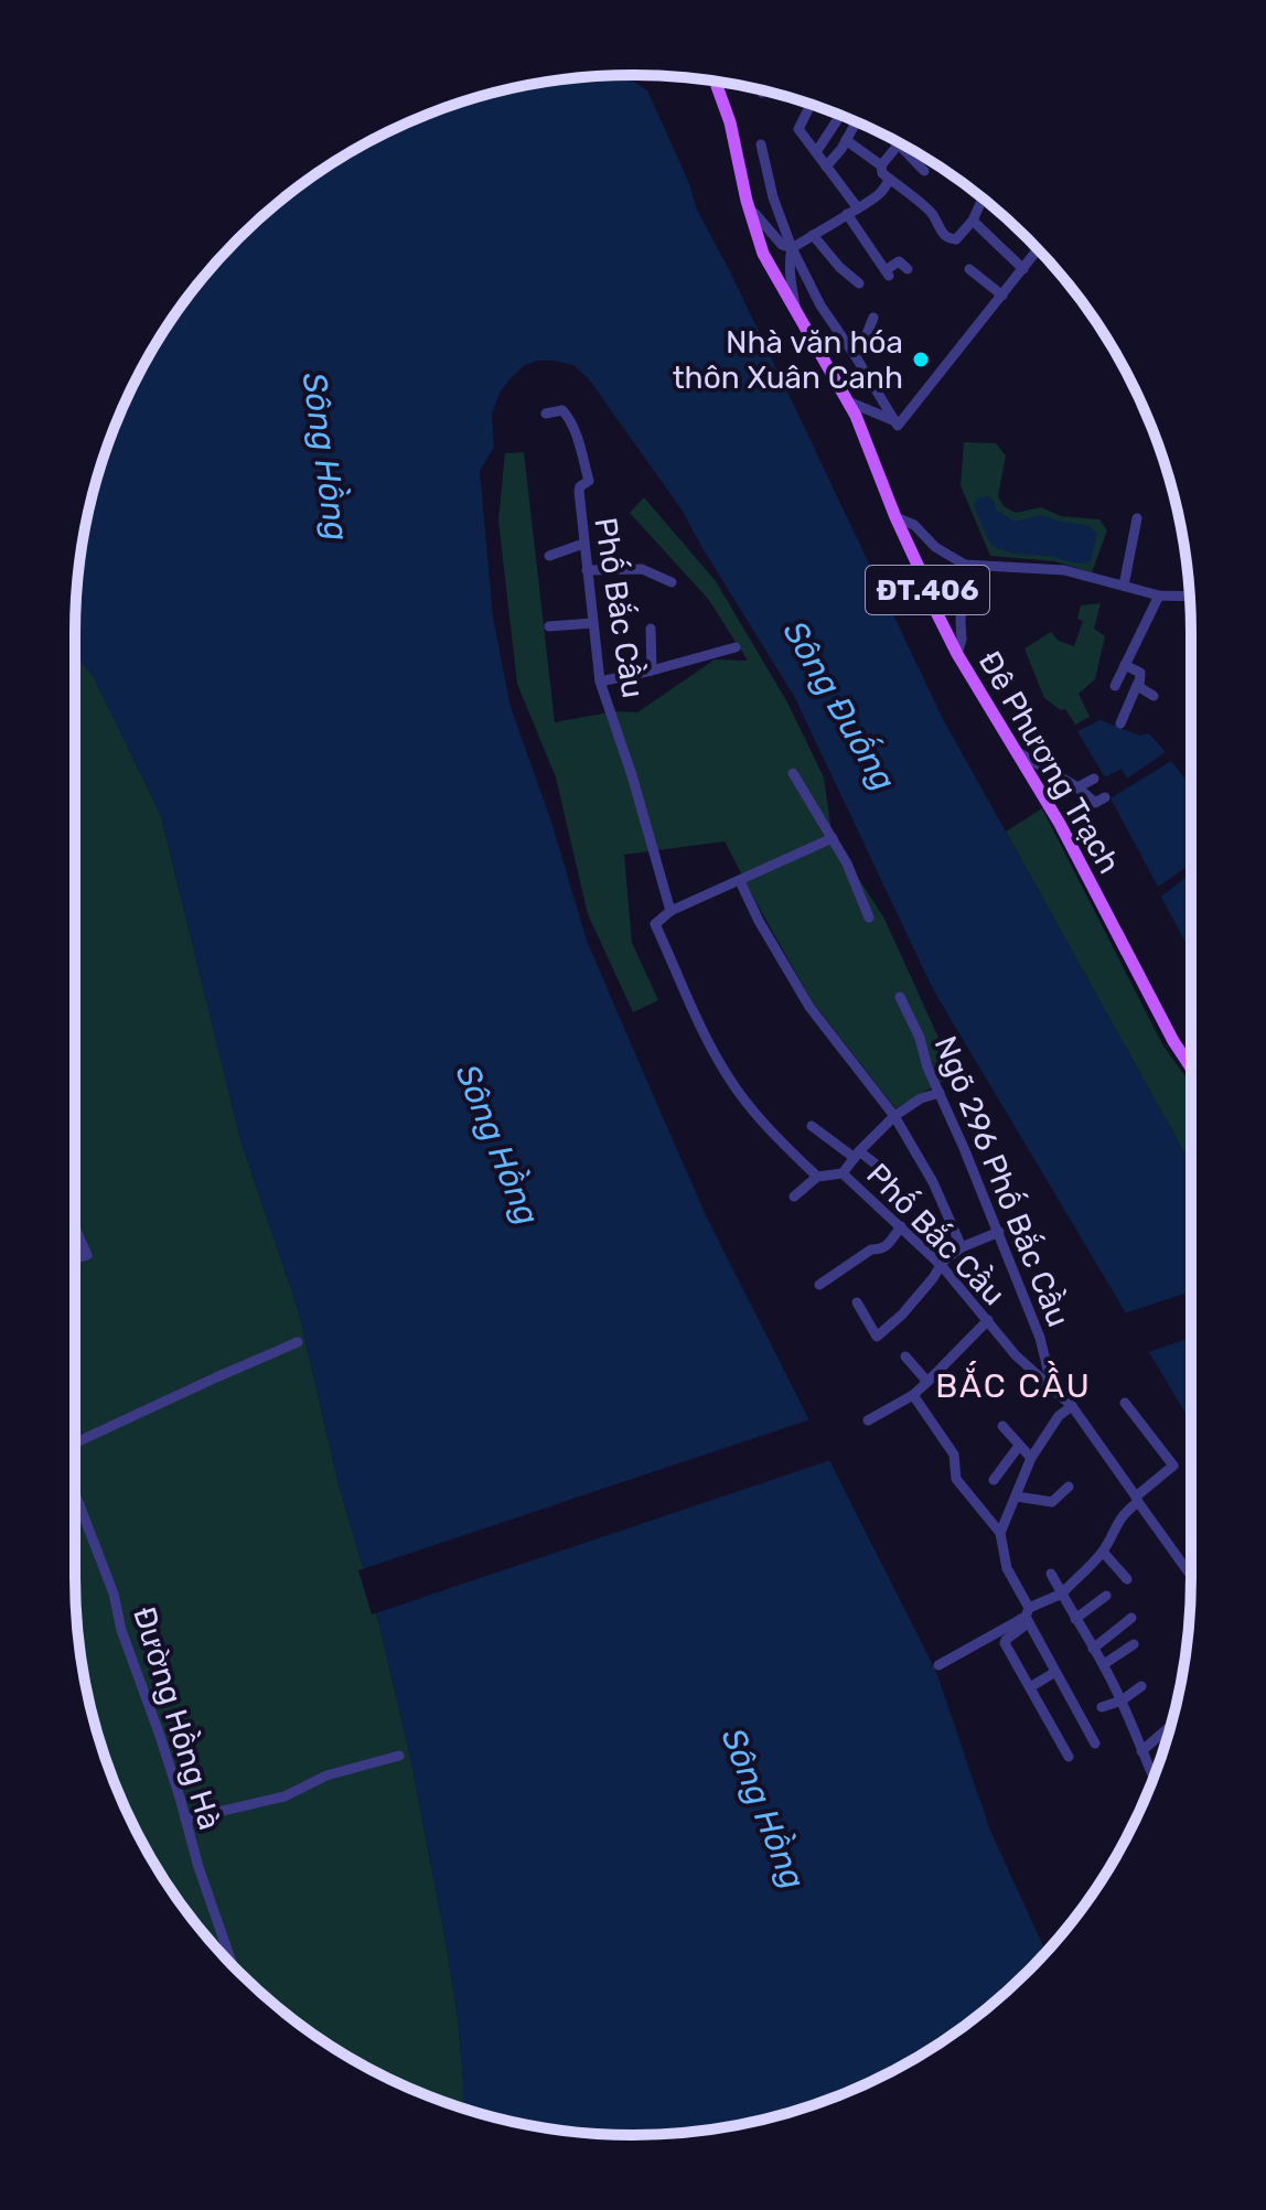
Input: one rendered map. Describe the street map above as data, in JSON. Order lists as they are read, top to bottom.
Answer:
{
  "streets": {
    "main road": ["ĐT.406", "Đê Phương Trạch"],
    "street": ["Phố Bắc Cầu", "Ngõ 296 Phố Bắc Cầu", "Đường Hồng Hà"]
  },
  "crossings": [
    ["Phố Bắc Cầu", "Ngõ 296 Phố Bắc Cầu"]
  ],
  "districts": ["BẮC CẦU"],
  "water": ["Sông Hồng", "Sông Đuống"],
  "places": ["Nhà văn hóa thôn Xuân Canh"]
}
